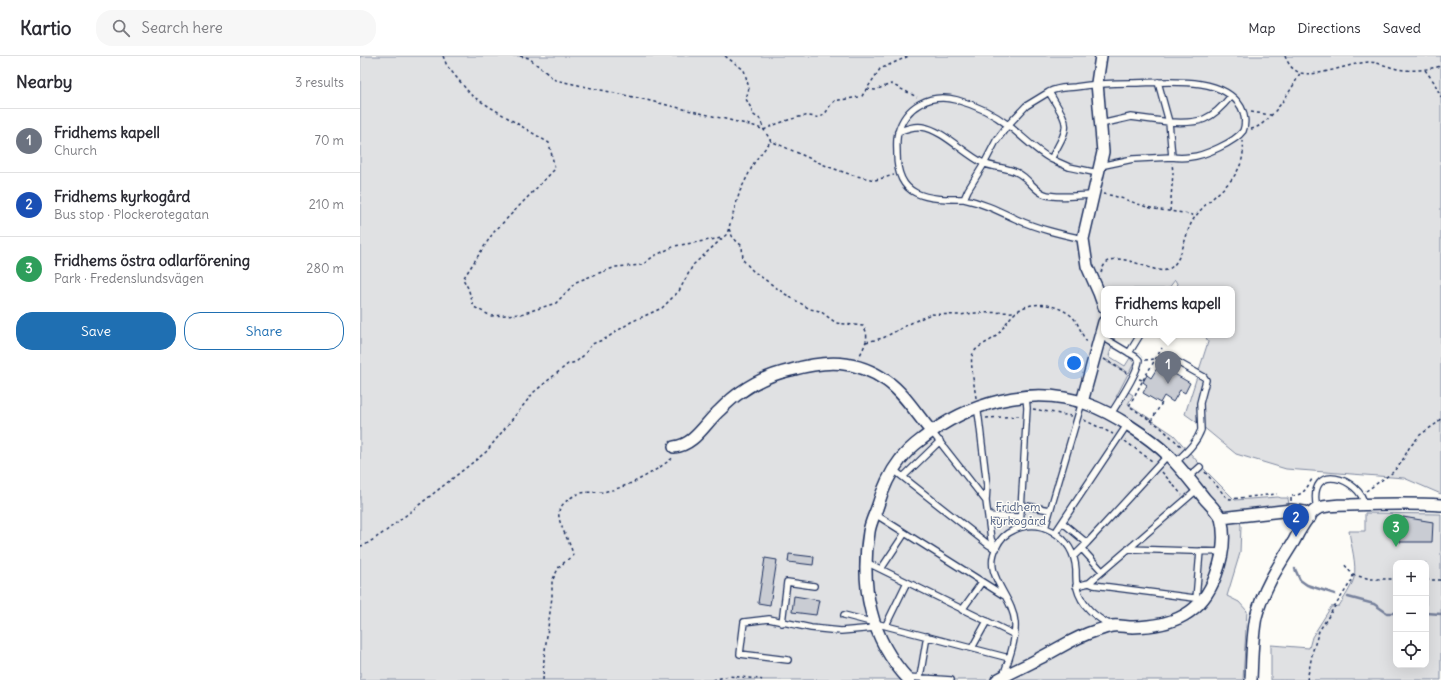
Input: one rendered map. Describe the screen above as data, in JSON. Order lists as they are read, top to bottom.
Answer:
{
  "parks": ["Fridhem kyrkogård"],
  "page": {
    "header": "Kartio",
    "search": "Search here",
    "nav": ["Map", "Directions", "Saved"],
    "heading": ["Nearby", "3 results"],
    "list": [
      {
        "mark": "1",
        "name": "Fridhems kapell",
        "note": "Church",
        "value": "70 m"
      },
      {
        "mark": "2",
        "name": "Fridhems kyrkogård",
        "note": "Bus stop · Plockerotegatan",
        "value": "210 m"
      },
      {
        "mark": "3",
        "name": "Fridhems östra odlarförening",
        "note": "Park · Fredenslundsvägen",
        "value": "280 m"
      }
    ],
    "popup": ["Fridhems kapell", "Church"],
    "buttons": ["Save", "Share"],
    "pins": ["1", "2", "3"],
    "map_buttons": ["+", "−"]
  }
}
